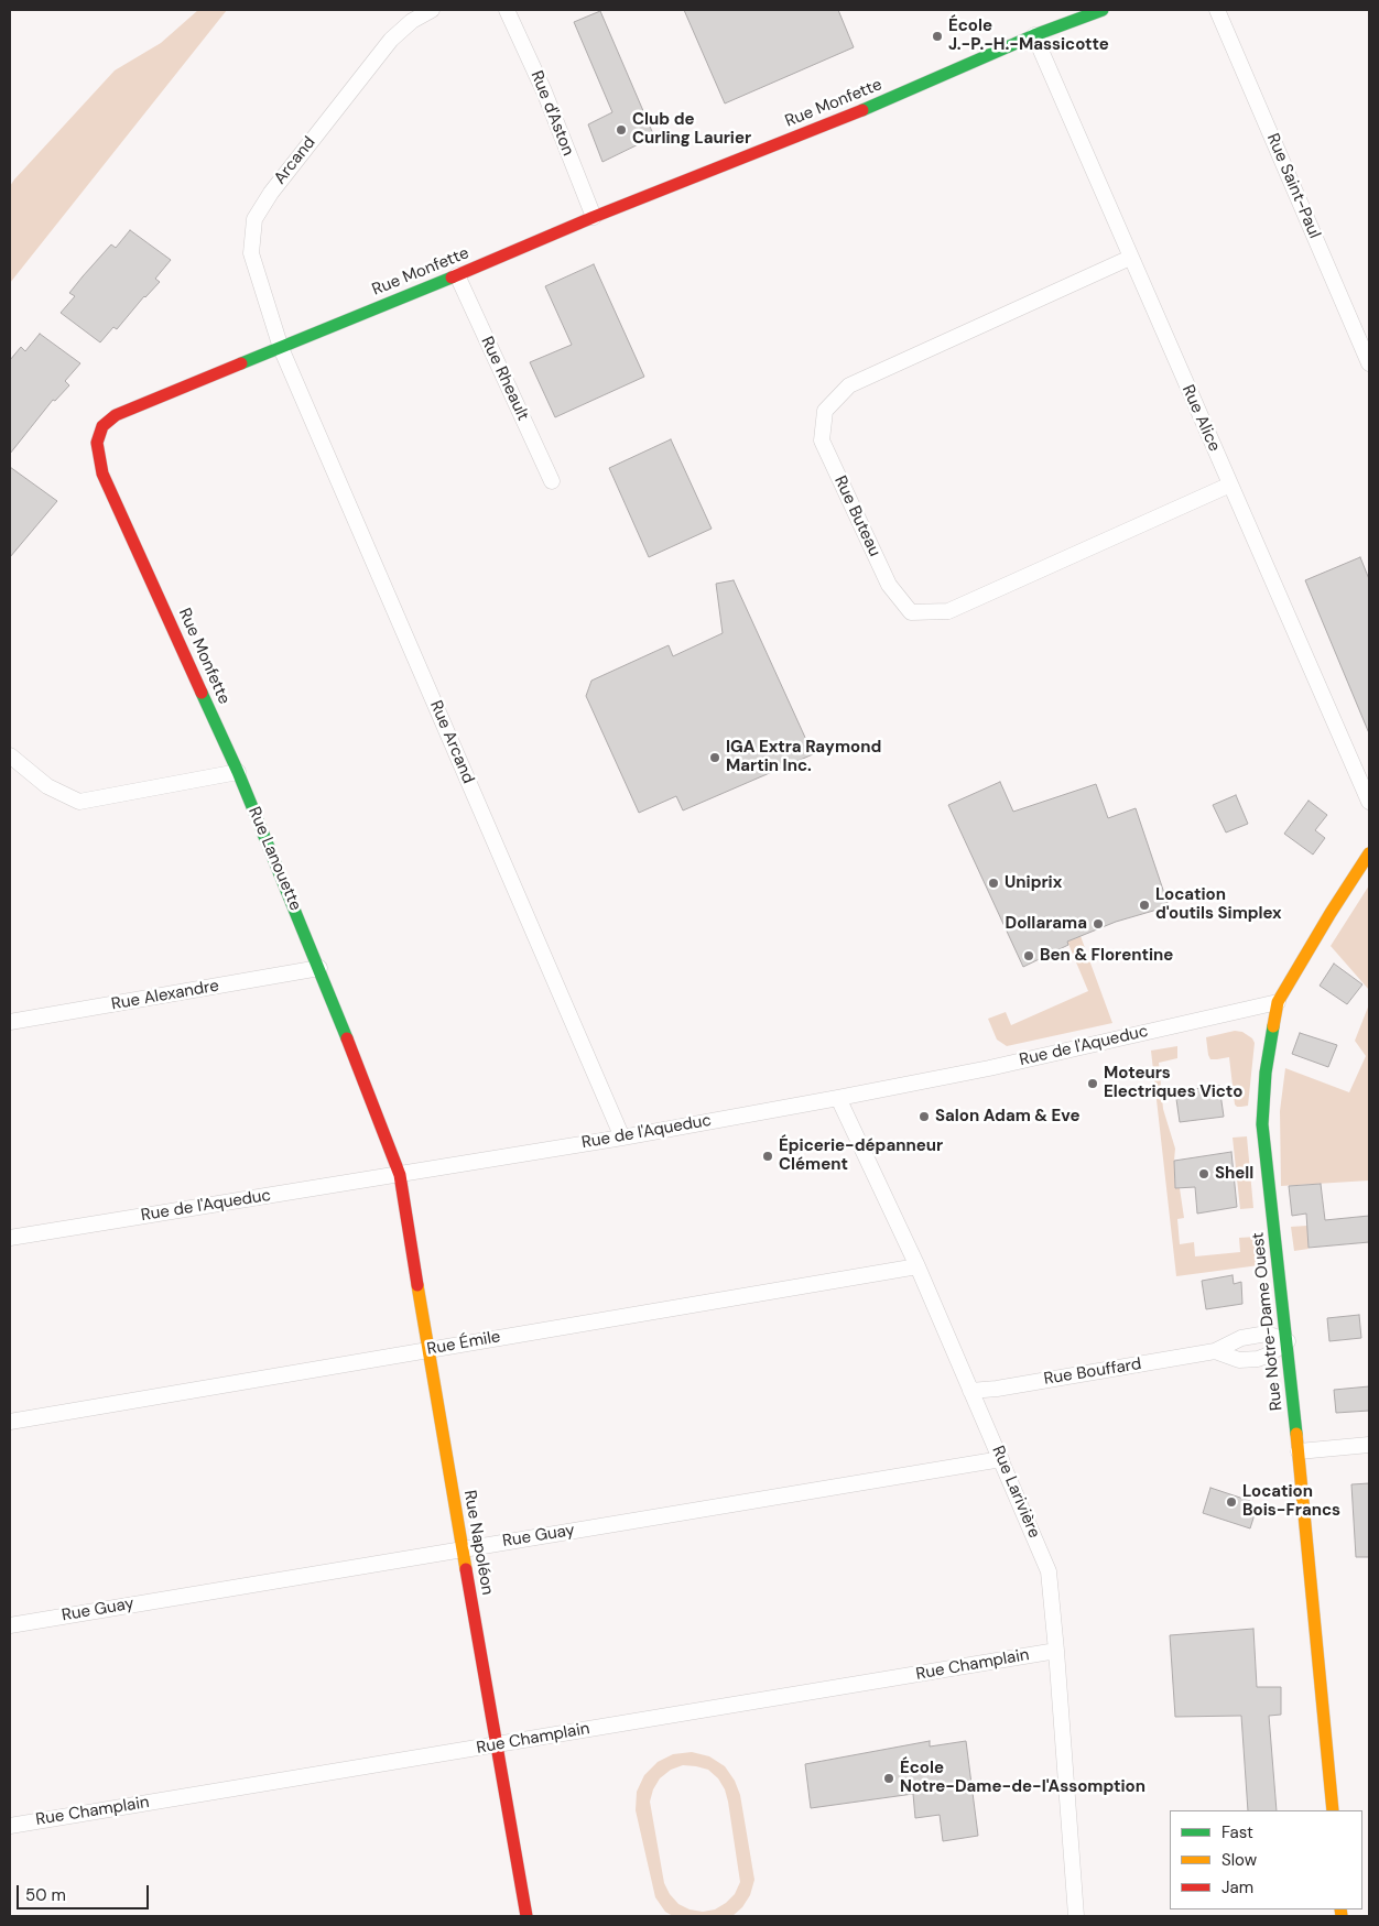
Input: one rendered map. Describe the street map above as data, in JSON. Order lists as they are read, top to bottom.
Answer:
{
  "streets": {
    "street": [
      "Rue Monfette",
      "Rue d'Aston",
      "Arcand",
      "Rue Saint-Paul",
      "Rue Rheault",
      "Rue Alice",
      "Rue Buteau",
      "Rue Arcand",
      "Rue Lanouette",
      "Rue Alexandre",
      "Rue de l'Aqueduc",
      "Rue Notre-Dame Ouest",
      "Rue Émile",
      "Rue Bouffard",
      "Rue Larivière",
      "Rue Guay",
      "Rue Napoléon",
      "Rue Champlain"
    ]
  },
  "crossings": [
    ["Rue Monfette", "Rue d'Aston"],
    ["Rue Monfette", "Arcand"],
    ["Rue Monfette", "Rue Rheault"],
    ["Rue Monfette", "Rue Alice"],
    ["Rue Monfette", "Rue Arcand"],
    ["Rue Monfette", "Rue Lanouette"],
    ["Arcand", "Rue Arcand"],
    ["Rue Alice", "Rue Buteau"],
    ["Rue Arcand", "Rue de l'Aqueduc"],
    ["Rue Lanouette", "Rue Alexandre"],
    ["Rue Lanouette", "Rue de l'Aqueduc"],
    ["Rue Lanouette", "Rue Napoléon"],
    ["Rue de l'Aqueduc", "Rue Notre-Dame Ouest"],
    ["Rue de l'Aqueduc", "Rue Larivière"],
    ["Rue de l'Aqueduc", "Rue Napoléon"],
    ["Rue Notre-Dame Ouest", "Rue Bouffard"],
    ["Rue Émile", "Rue Larivière"],
    ["Rue Émile", "Rue Napoléon"],
    ["Rue Bouffard", "Rue Larivière"],
    ["Rue Larivière", "Rue Guay"],
    ["Rue Larivière", "Rue Champlain"],
    ["Rue Guay", "Rue Napoléon"],
    ["Rue Napoléon", "Rue Champlain"]
  ],
  "places": [
    "École J.-P.-H.-Massicotte",
    "Club de Curling Laurier",
    "IGA Extra Raymond Martin Inc.",
    "Uniprix",
    "Location d'outils Simplex",
    "Dollarama",
    "Ben & Florentine",
    "Moteurs Electriques Victo",
    "Salon Adam & Eve",
    "Épicerie-dépanneur Clément",
    "Shell",
    "Location Bois-Francs",
    "École Notre-Dame-de-l'Assomption"
  ],
  "legend": ["Fast", "Slow", "Jam"],
  "scale_bar": "50 m"
}
